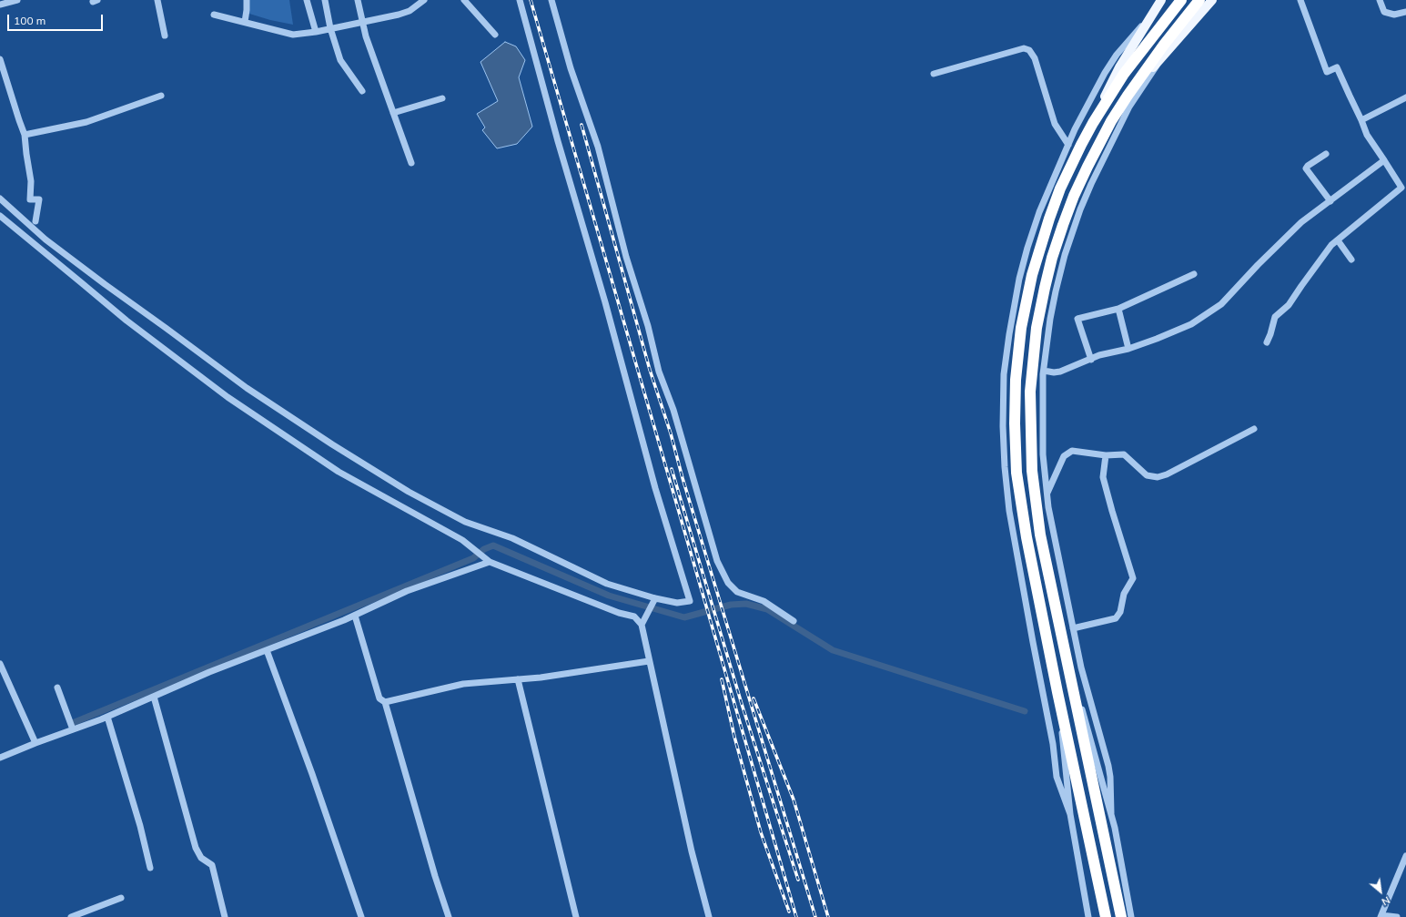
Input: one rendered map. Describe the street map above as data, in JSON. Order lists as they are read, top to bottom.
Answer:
{
  "scale_bar": "100 m",
  "north": "bottom right"
}
